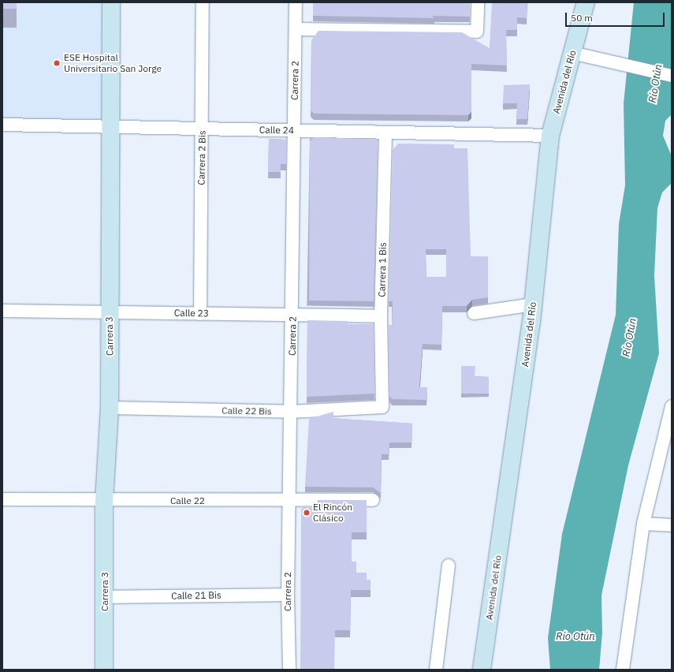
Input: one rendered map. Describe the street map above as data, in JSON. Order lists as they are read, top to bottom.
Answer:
{
  "streets": {
    "main road": ["Avenida del Río", "Carrera 3"],
    "street": [
      "Carrera 2",
      "Calle 24",
      "Carrera 2 Bis",
      "Carrera 1 Bis",
      "Calle 23",
      "Calle 22 Bis",
      "Calle 22",
      "Calle 21 Bis"
    ]
  },
  "crossings": [
    ["Carrera 2", "Calle 24"],
    ["Carrera 2", "Calle 23"],
    ["Carrera 2", "Calle 22 Bis"],
    ["Carrera 2", "Calle 22"],
    ["Carrera 2", "Calle 21 Bis"],
    ["Avenida del Río", "Calle 24"],
    ["Calle 24", "Carrera 2 Bis"],
    ["Calle 24", "Carrera 1 Bis"],
    ["Calle 24", "Carrera 3"],
    ["Carrera 2 Bis", "Calle 23"],
    ["Carrera 1 Bis", "Calle 23"],
    ["Carrera 1 Bis", "Calle 22 Bis"],
    ["Calle 23", "Carrera 3"],
    ["Carrera 3", "Calle 22 Bis"],
    ["Carrera 3", "Calle 22"],
    ["Carrera 3", "Calle 21 Bis"]
  ],
  "water": ["Río Otún"],
  "places": ["ESE Hospital Universitario San Jorge", "El Rincón Clásico"],
  "scale_bar": "50 m"
}
